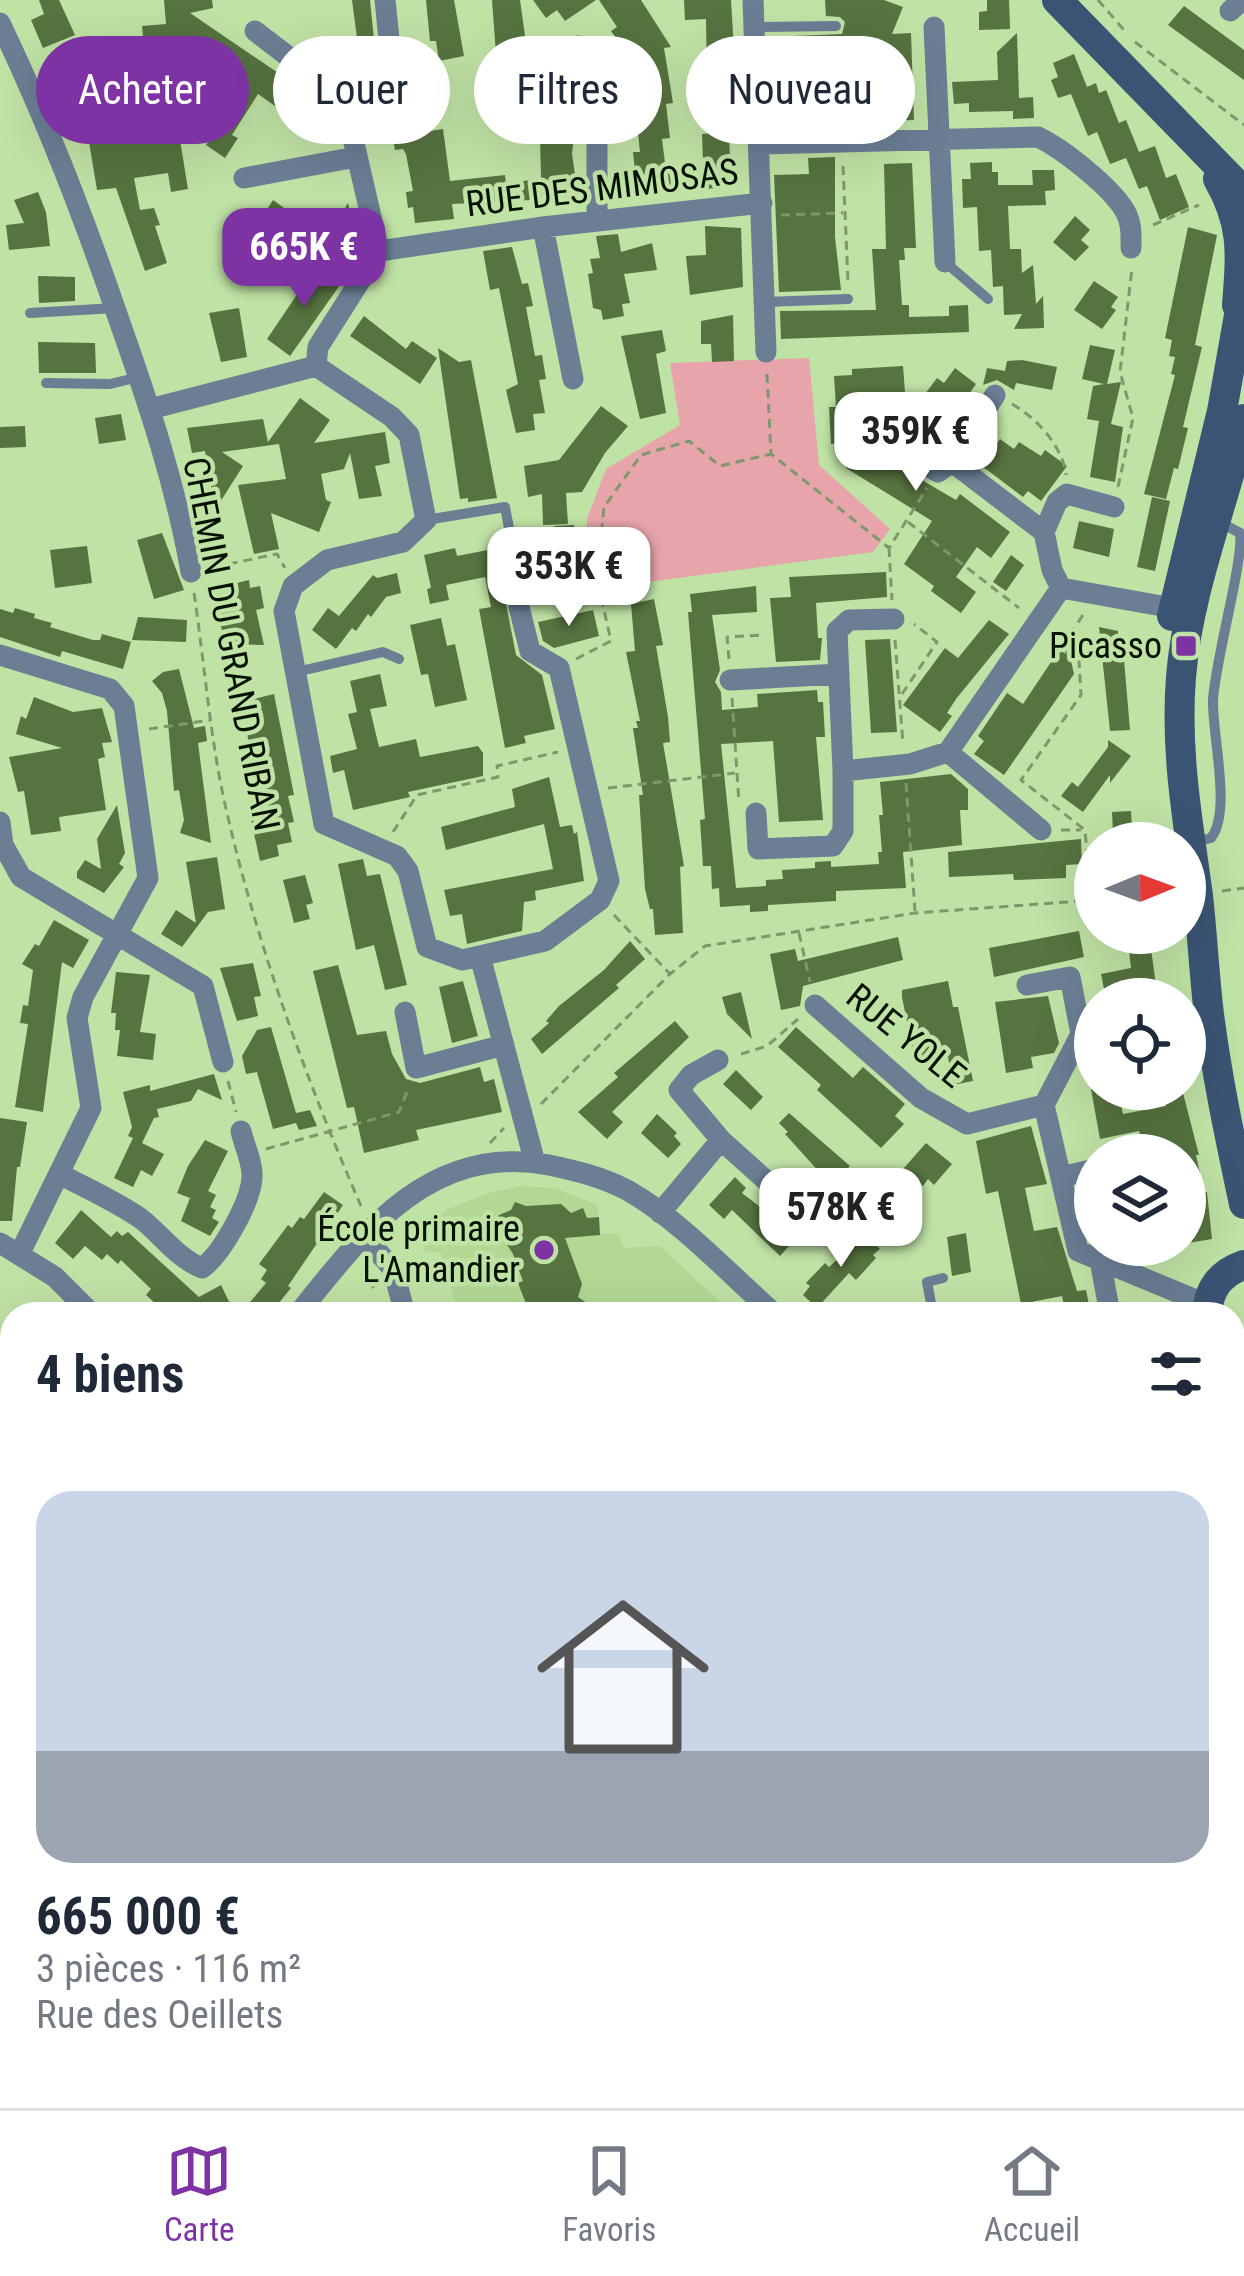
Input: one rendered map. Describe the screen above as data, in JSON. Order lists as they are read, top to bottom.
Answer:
{
  "streets": {
    "street": ["RUE DES MIMOSAS", "CHEMIN DU GRAND RIBAN", "RUE YOLE"]
  },
  "places": {
    "transit": ["Picasso"],
    "other": ["École primaire L'Amandier"]
  },
  "north": "right",
  "page": {
    "chip": [
      "Acheter",
      "Louer",
      "Filtres",
      "Nouveau"
    ],
    "price": [
      "665K €",
      "359K €",
      "353K €",
      "578K €"
    ],
    "heading": "4 biens",
    "list": [
      {
        "name": "665 000 €",
        "note": "3 pièces · 116 m² · Rue des Oeillets"
      }
    ],
    "tabs": ["Carte", "Favoris", "Accueil"]
  }
}
